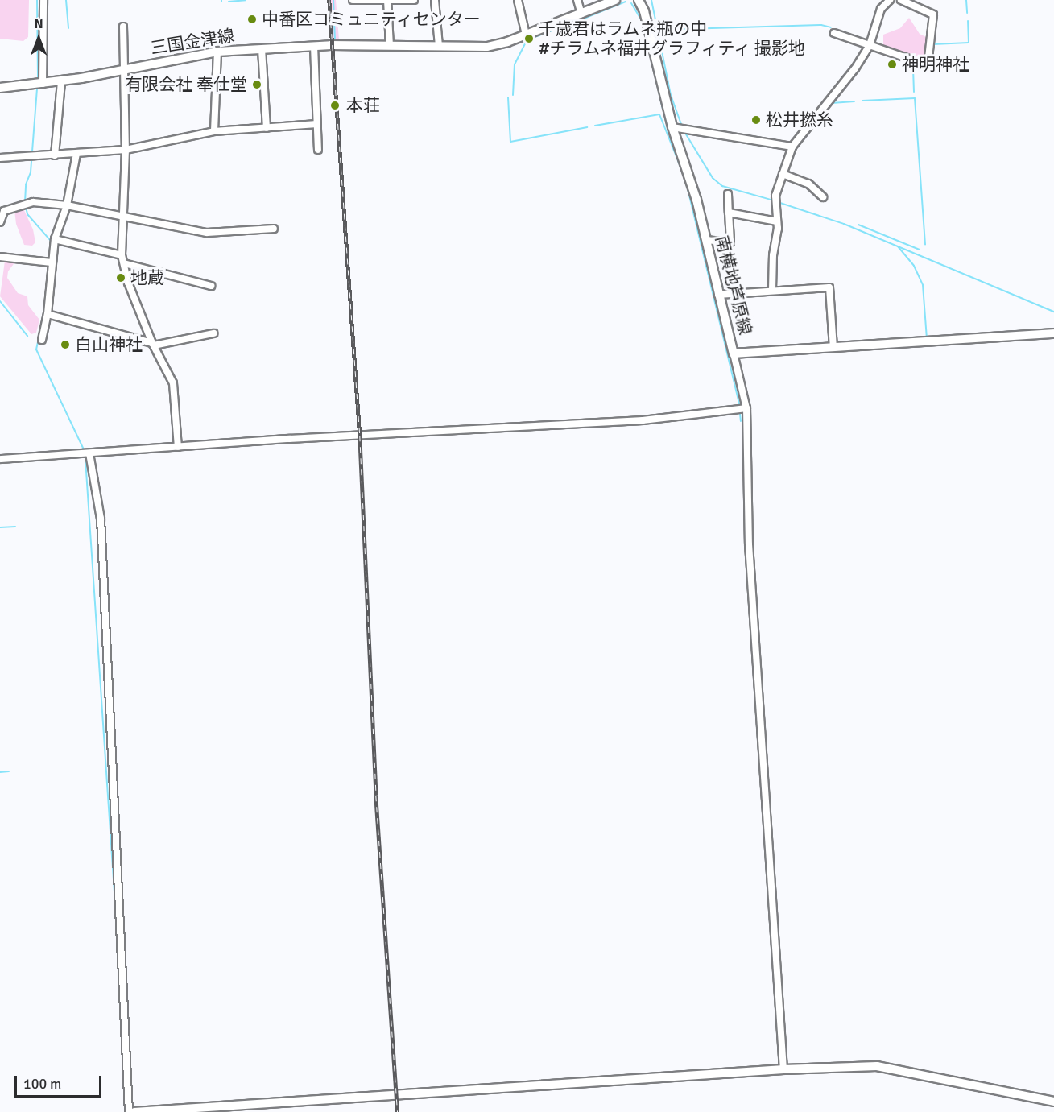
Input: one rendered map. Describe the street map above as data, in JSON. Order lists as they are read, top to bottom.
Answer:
{
  "streets": {
    "main road": ["三国金津線", "南横地芦原線"]
  },
  "places": [
    "中番区コミュニティセンター",
    "千歳君はラムネ瓶の中 #チラムネ福井グラフィティ 撮影地",
    "神明神社",
    "有限会社 奉仕堂",
    "本荘",
    "松井撚糸",
    "地蔵",
    "白山神社"
  ],
  "scale_bar": "100 m",
  "north": "top"
}
